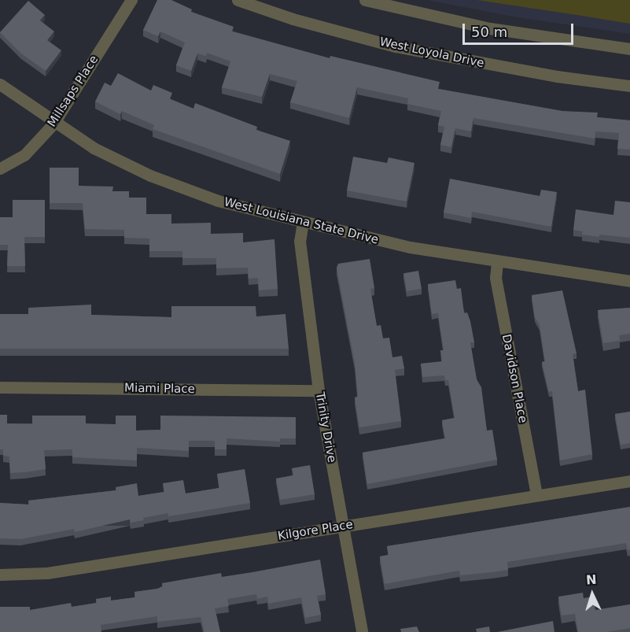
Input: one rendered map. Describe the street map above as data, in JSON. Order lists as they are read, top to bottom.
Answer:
{
  "streets": {
    "street": [
      "West Loyola Drive",
      "Millsaps Place",
      "West Louisiana State Drive",
      "Davidson Place",
      "Miami Place",
      "Trinity Drive",
      "Kilgore Place"
    ]
  },
  "crossings": [
    ["Millsaps Place", "West Louisiana State Drive"],
    ["West Louisiana State Drive", "Davidson Place"],
    ["West Louisiana State Drive", "Trinity Drive"],
    ["Davidson Place", "Kilgore Place"],
    ["Miami Place", "Trinity Drive"],
    ["Trinity Drive", "Kilgore Place"]
  ],
  "scale_bar": "50 m",
  "north": "top"
}
